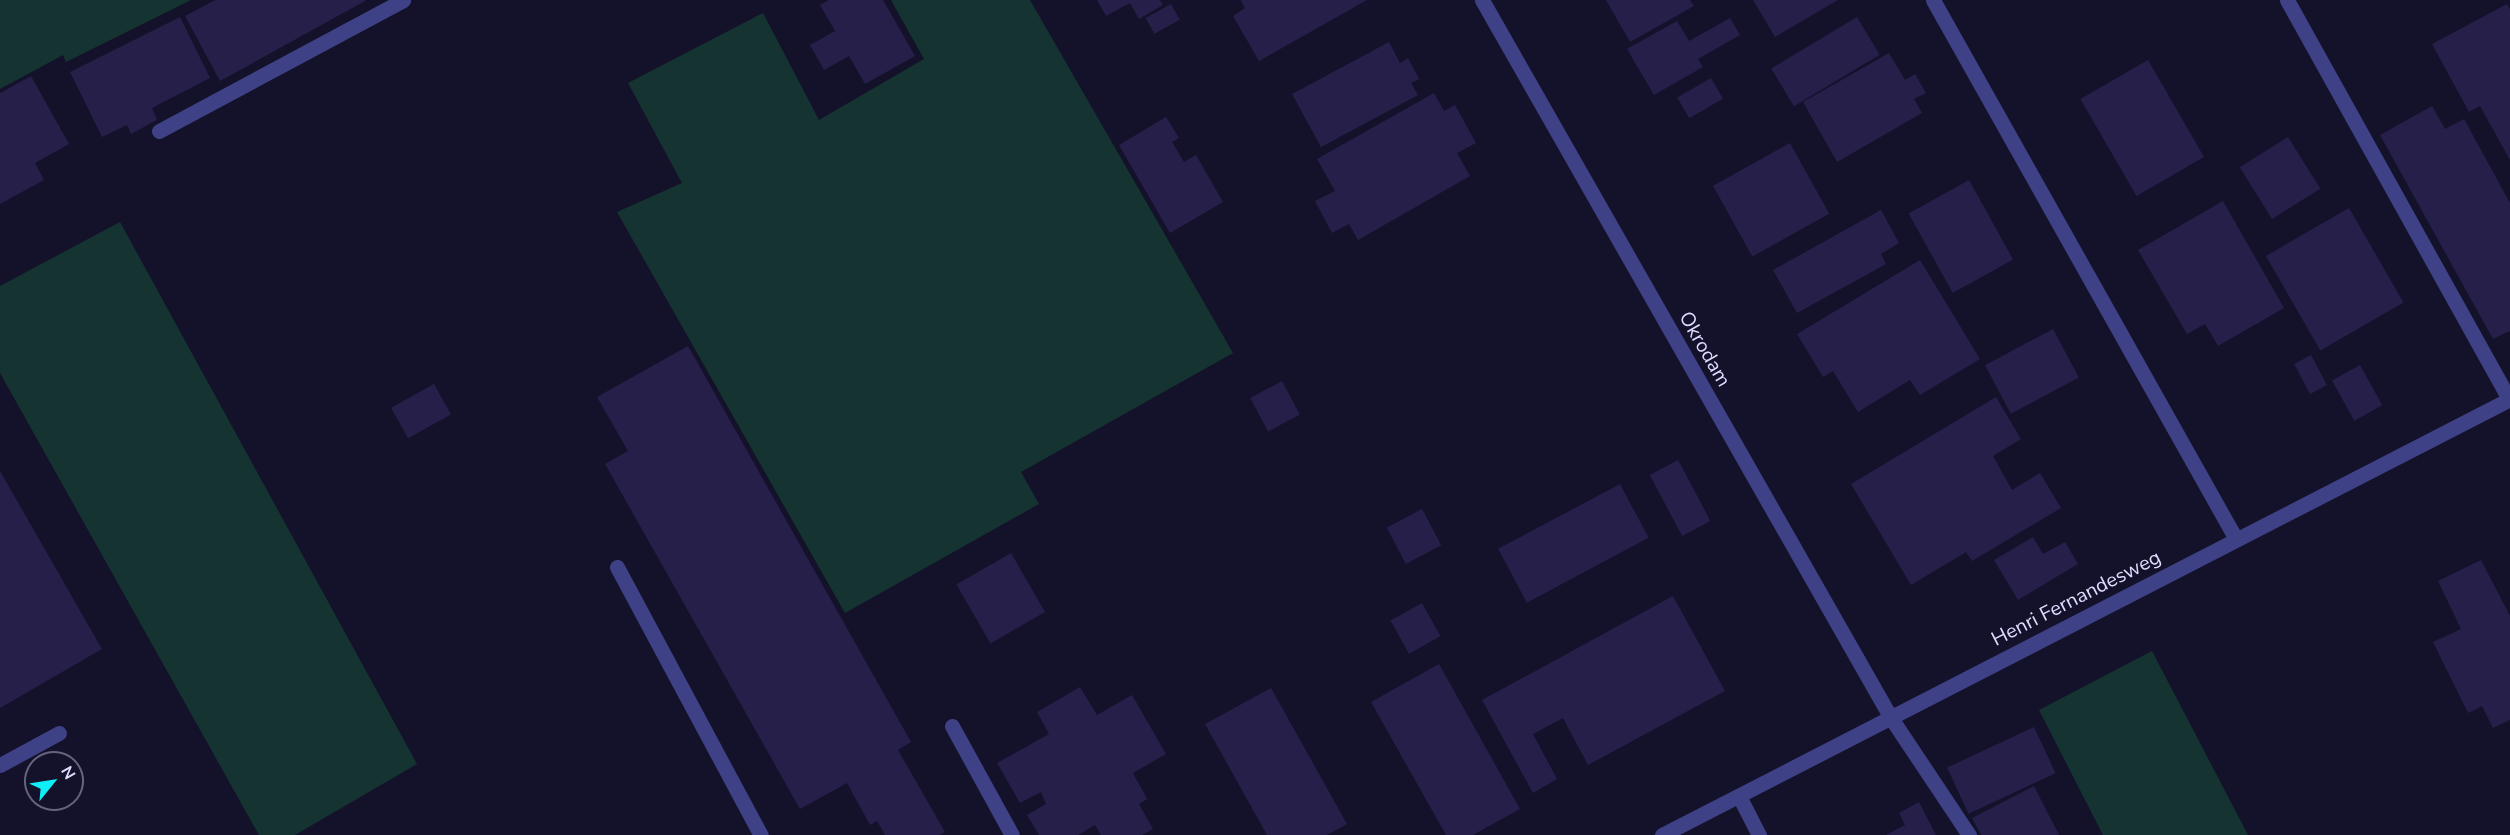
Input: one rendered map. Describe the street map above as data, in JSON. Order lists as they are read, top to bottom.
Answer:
{
  "streets": {
    "street": ["Okrodam", "Henri Fernandesweg"]
  },
  "crossings": [
    ["Okrodam", "Henri Fernandesweg"]
  ],
  "north": "top right"
}
